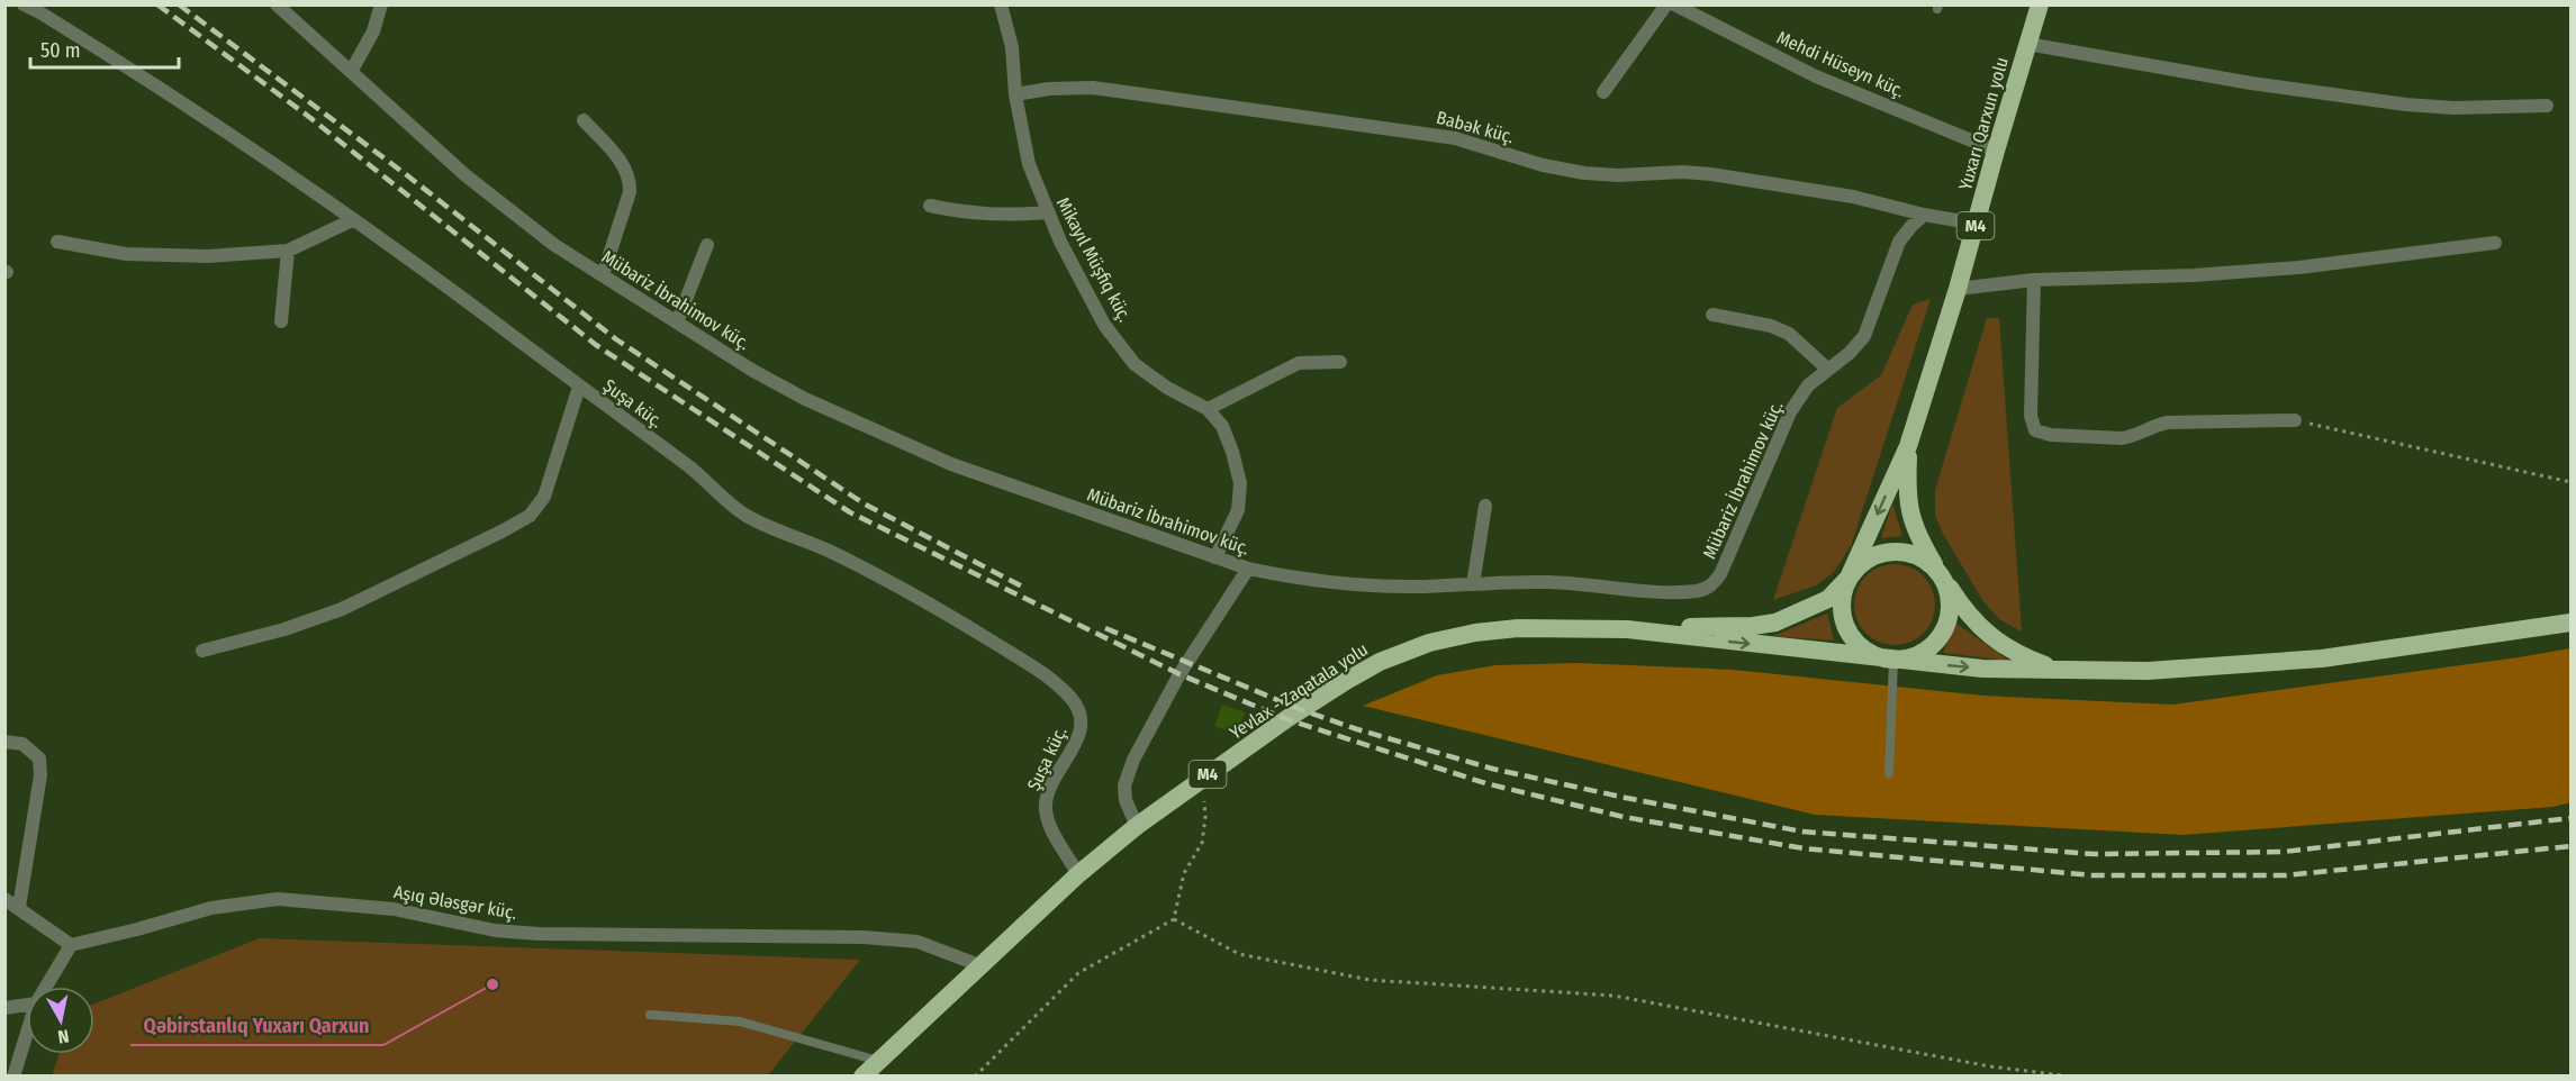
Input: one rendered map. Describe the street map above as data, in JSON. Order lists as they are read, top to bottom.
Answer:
{
  "streets": {
    "highway": ["Yuxarı Qarxun yolu", "M4", "Yevlax - Zaqatala yolu"],
    "street": [
      "Mehdi Hüseyn küç.",
      "Babək küç.",
      "Mikayıl Müşfiq küç.",
      "Mübariz İbrahimov küç.",
      "Şuşa küç.",
      "Aşıq Ələsgər küç."
    ]
  },
  "crossings": [
    ["Mehdi Hüseyn küç.", "Yuxarı Qarxun yolu"],
    ["Babək küç.", "Mikayıl Müşfiq küç."],
    ["Babək küç.", "Mübariz İbrahimov küç."],
    ["Mikayıl Müşfiq küç.", "Mübariz İbrahimov küç."],
    ["Şuşa küç.", "Yevlax - Zaqatala yolu"],
    ["Yevlax - Zaqatala yolu", "Aşıq Ələsgər küç."]
  ],
  "places": ["Qəbirstanlıq Yuxarı Qarxun"],
  "scale_bar": "50 m",
  "north": "bottom"
}
